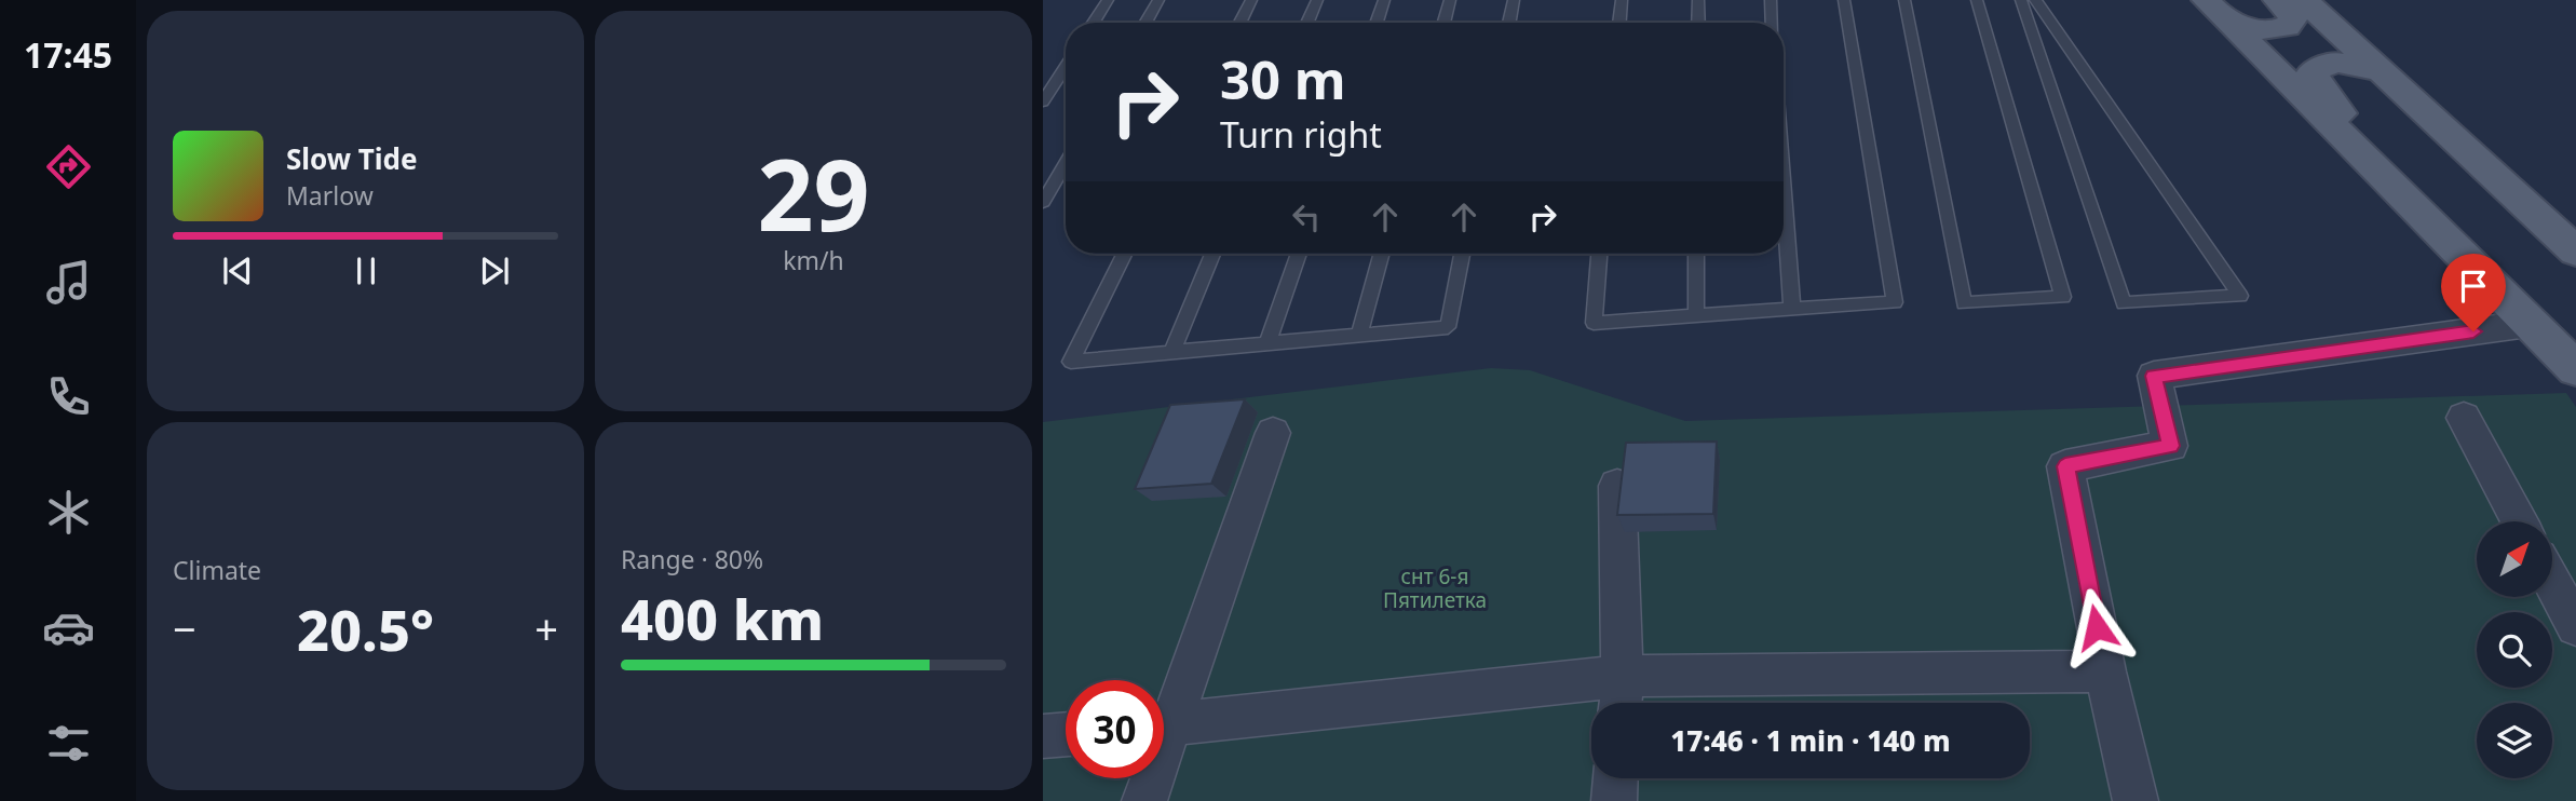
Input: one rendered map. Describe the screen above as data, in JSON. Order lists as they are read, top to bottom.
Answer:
{
  "parks": ["снт 6-я Пятилетка"],
  "north": "top right",
  "page": {
    "tabs": "17:45",
    "tile": [
      ["29", "km/h"],
      "Climate",
      ["Range · 80%", "400 km"]
    ],
    "turn": ["30 m", "Turn right"],
    "song": ["Slow Tide", "Marlow"],
    "heat": ["−", "20.5°", "+"],
    "limit": "30",
    "trip": "17:46 · 1 min · 140 m"
  }
}
